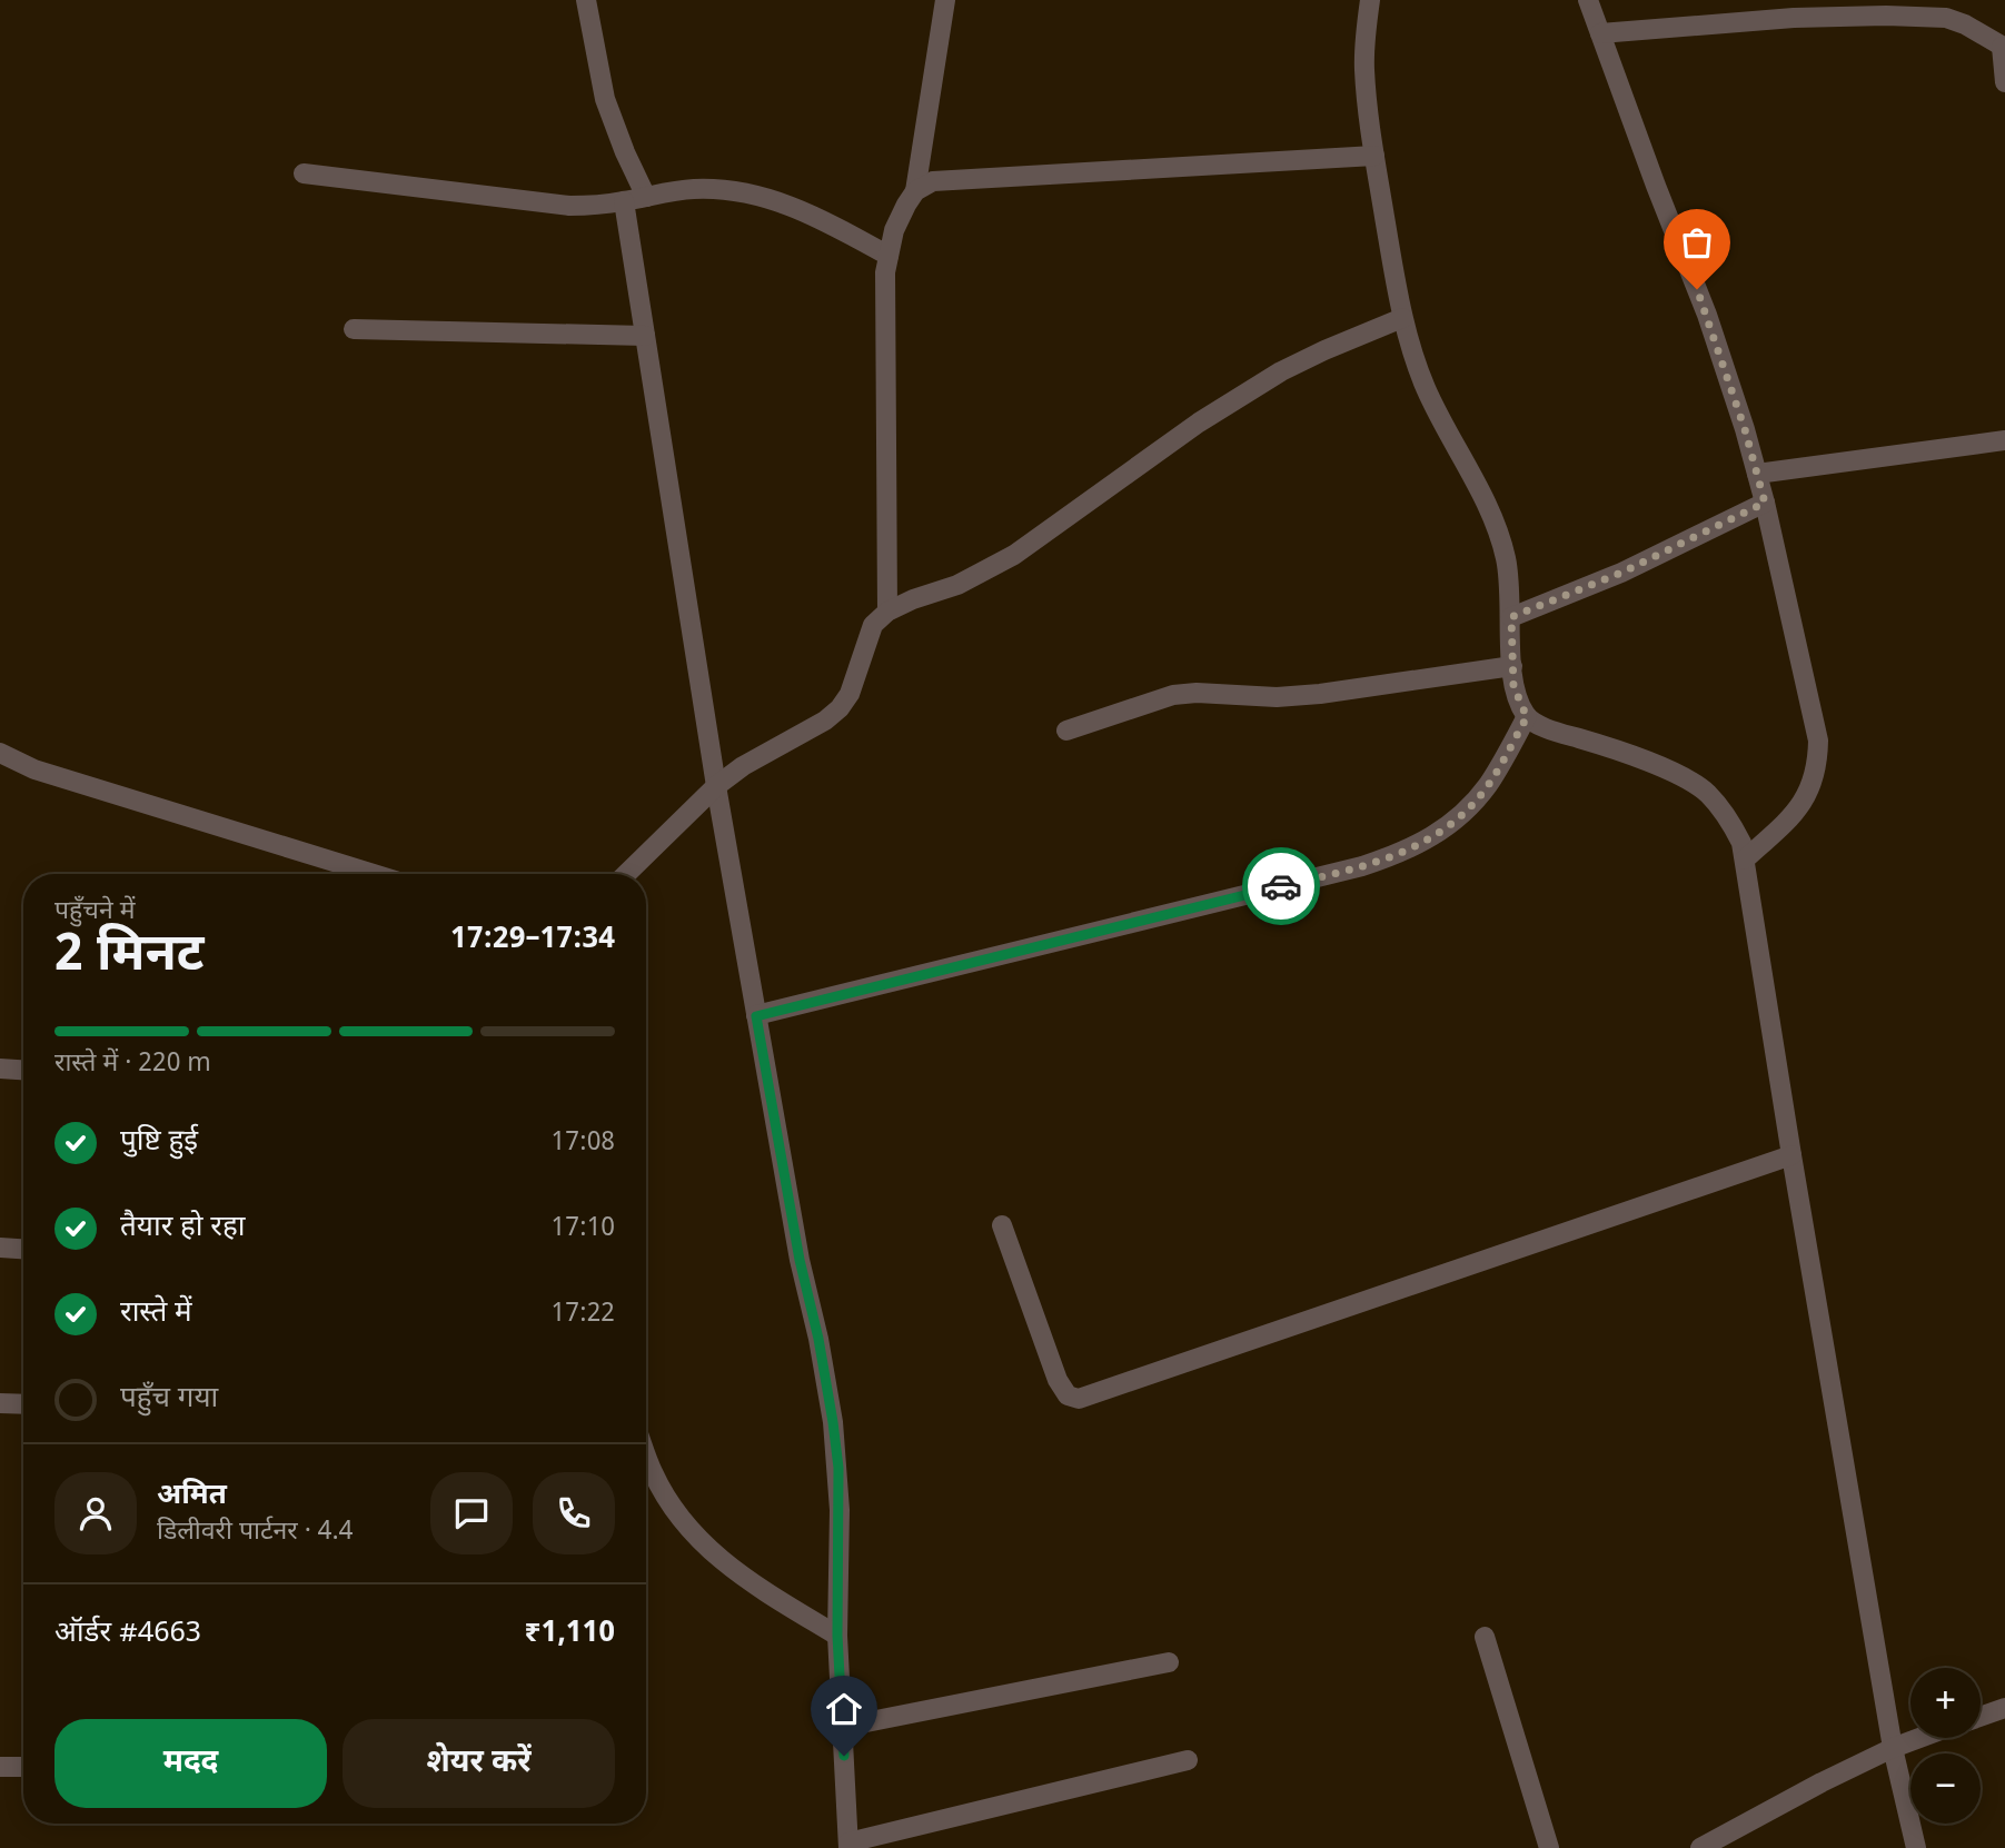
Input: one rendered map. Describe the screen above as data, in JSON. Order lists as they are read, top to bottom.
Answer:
{
  "page": {
    "heading": ["2 मिनट", "पहुँचने में", "17:29–17:34"],
    "panel": [
      "अमित",
      "डिलीवरी पार्टनर · 4.4",
      "ऑर्डर #4663",
      "₹1,110"
    ],
    "bar": "रास्ते में · 220 m",
    "list": [
      ["पुष्टि हुई", "17:08"],
      ["तैयार हो रहा", "17:10"],
      ["रास्ते में", "17:22"],
      "पहुँच गया"
    ],
    "map_buttons": ["+", "−"],
    "buttons": ["मदद", "शेयर करें"]
  }
}
